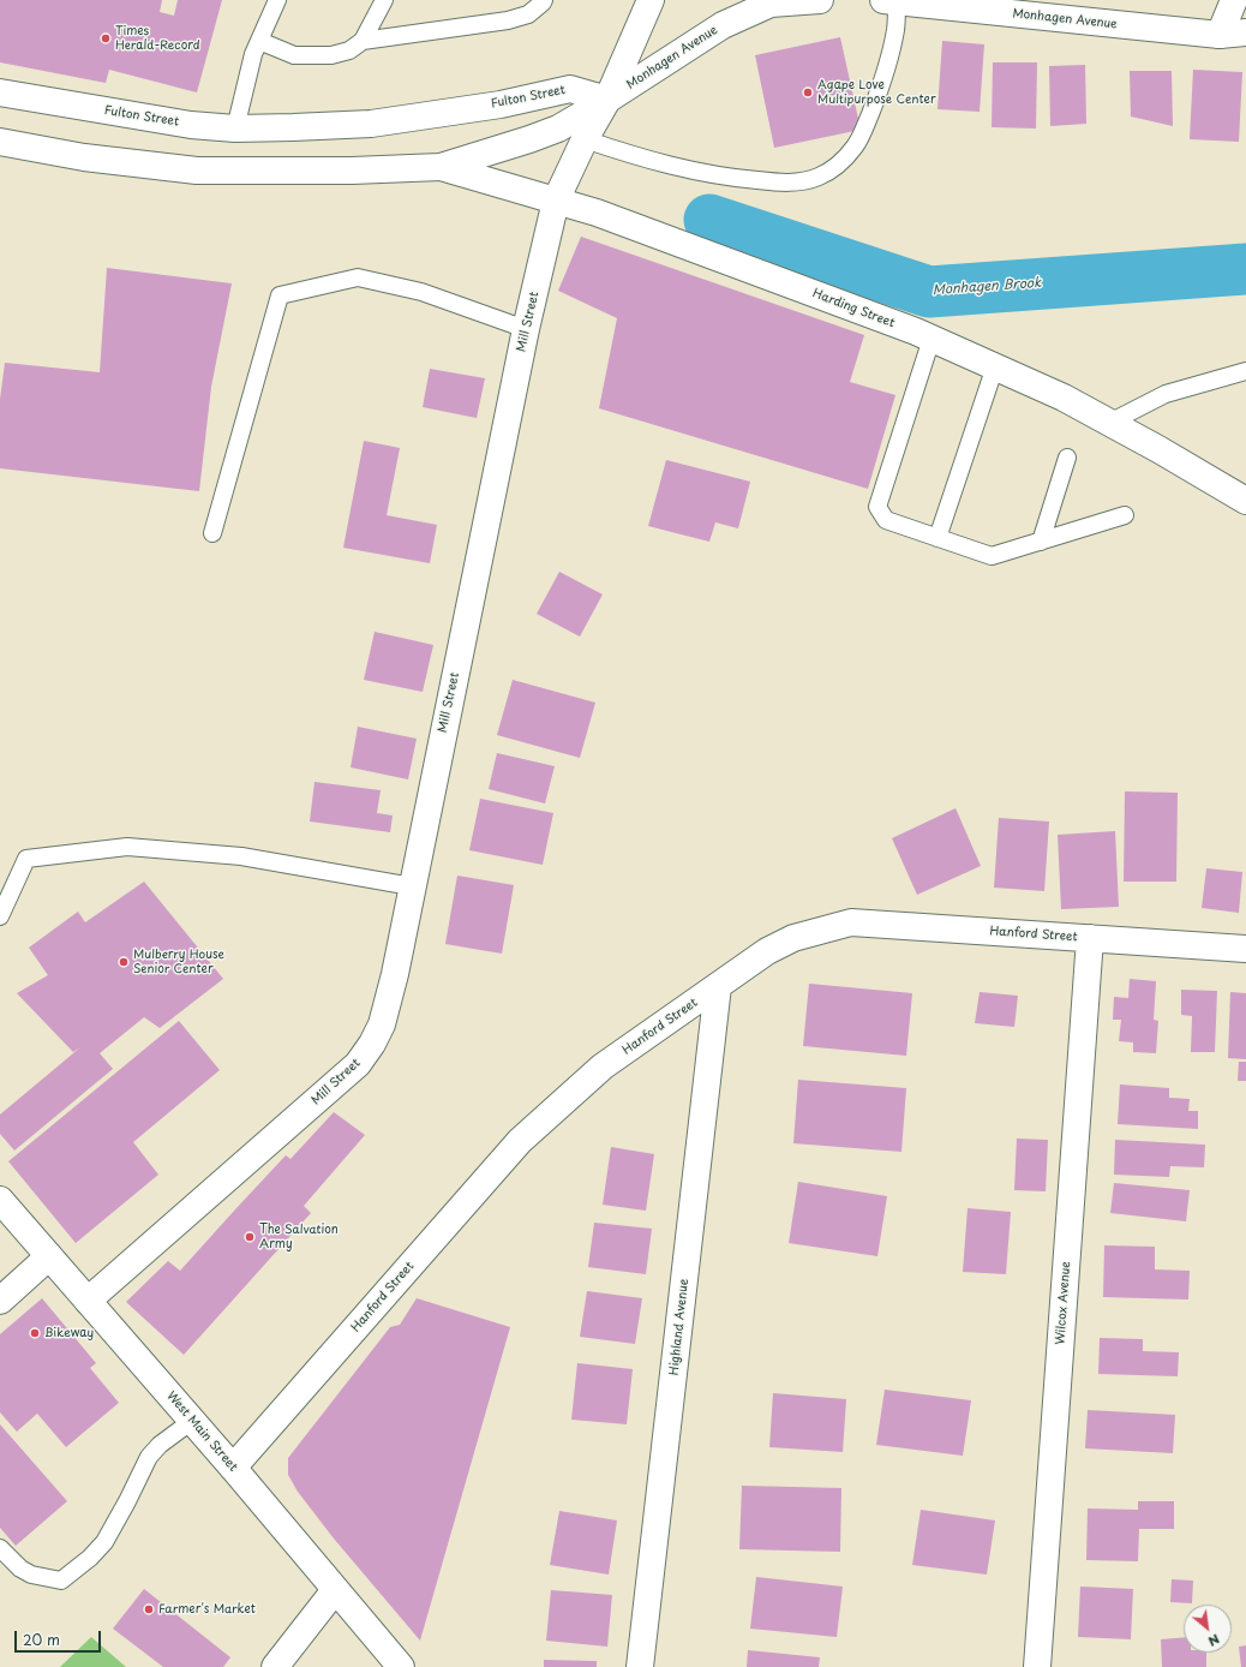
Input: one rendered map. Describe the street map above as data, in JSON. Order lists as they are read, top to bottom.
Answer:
{
  "streets": {
    "street": [
      "Monhagen Avenue",
      "Fulton Street",
      "Harding Street",
      "Mill Street",
      "Hanford Street",
      "Wilcox Avenue",
      "Highland Avenue",
      "West Main Street"
    ]
  },
  "crossings": [
    ["Monhagen Avenue", "Fulton Street"],
    ["Monhagen Avenue", "Mill Street"],
    ["Fulton Street", "Mill Street"],
    ["Harding Street", "Mill Street"],
    ["Mill Street", "West Main Street"],
    ["Hanford Street", "Wilcox Avenue"],
    ["Hanford Street", "Highland Avenue"],
    ["Hanford Street", "West Main Street"]
  ],
  "water": ["Monhagen Brook"],
  "places": [
    "Times Herald-Record",
    "Agape Love Multipurpose Center",
    "Mulberry House Senior Center",
    "The Salvation Army",
    "Bikeway",
    "Farmer's Market"
  ],
  "scale_bar": "20 m",
  "north": "bottom right"
}
